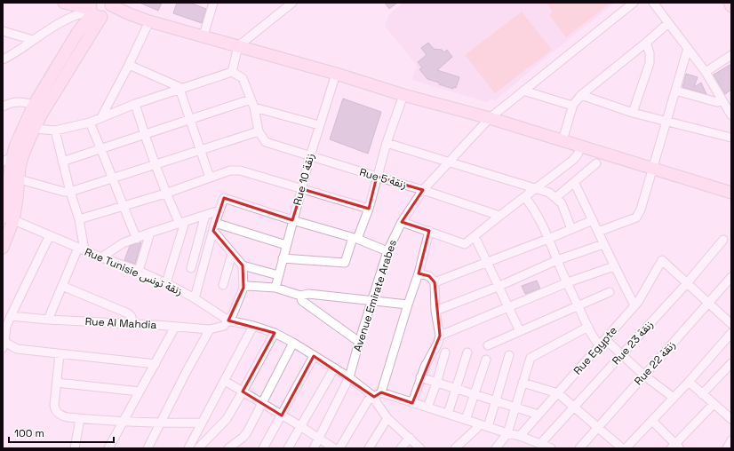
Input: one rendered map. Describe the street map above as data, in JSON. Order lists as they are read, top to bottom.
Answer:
{
  "streets": {
    "street": [
      "Rue 5 زنقة",
      "Rue 10 زنقة",
      "Rue Tunisie زنقة تونس",
      "Avenue Emirate Arabes",
      "Rue Al Mahdia",
      "Rue 23 زنقة",
      "Rue Egypte",
      "Rue 22 زنقة"
    ]
  },
  "crossings": [
    ["Rue 5 زنقة", "Rue 10 زنقة"],
    ["Rue 5 زنقة", "Avenue Emirate Arabes"],
    ["Rue Tunisie زنقة تونس", "Avenue Emirate Arabes"],
    ["Rue Tunisie زنقة تونس", "Rue Al Mahdia"],
    ["Rue 23 زنقة", "Rue Egypte"]
  ],
  "scale_bar": "100 m"
}
